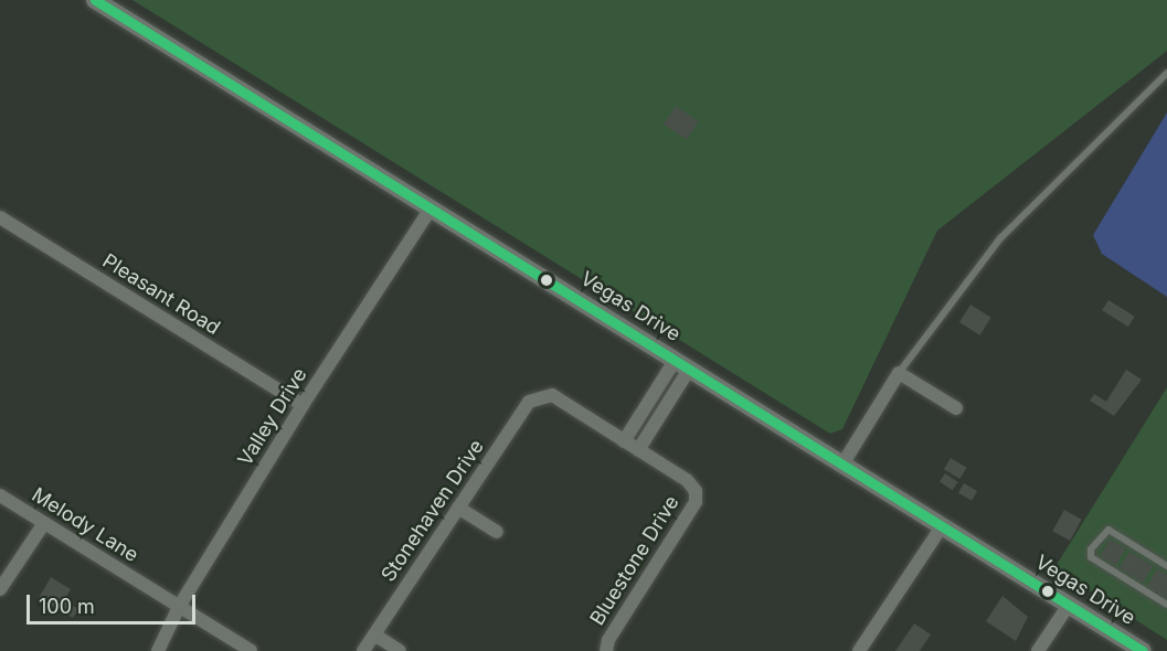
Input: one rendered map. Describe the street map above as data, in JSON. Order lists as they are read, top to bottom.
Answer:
{
  "streets": {
    "main road": ["Vegas Drive"],
    "street": [
      "Pleasant Road",
      "Valley Drive",
      "Stonehaven Drive",
      "Melody Lane",
      "Bluestone Drive"
    ]
  },
  "crossings": [
    ["Pleasant Road", "Valley Drive"],
    ["Vegas Drive", "Valley Drive"],
    ["Valley Drive", "Melody Lane"]
  ],
  "scale_bar": "100 m"
}
